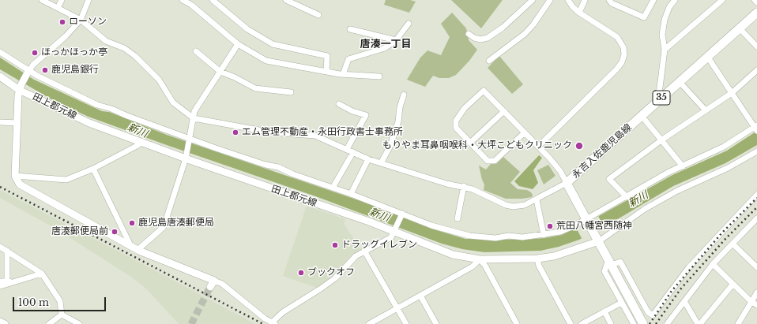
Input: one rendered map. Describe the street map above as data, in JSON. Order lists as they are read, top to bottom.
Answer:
{
  "streets": {
    "main road": ["35", "永吉入佐鹿児島線"],
    "street": ["田上郡元線"]
  },
  "crossings": [
    ["田上郡元線", "永吉入佐鹿児島線"]
  ],
  "districts": ["唐湊一丁目"],
  "water": ["新川"],
  "places": [
    "ローソン",
    "ほっかほっか亭",
    "鹿児島銀行",
    "エム管理不動産・永田行政書士事務所",
    "もりやま耳鼻咽喉科・大坪こどもクリニック",
    "鹿児島唐湊郵便局",
    "荒田八幡宮西随神",
    "唐湊郵便局前",
    "ドラッグイレブン",
    "ブックオフ"
  ],
  "scale_bar": "100 m"
}
